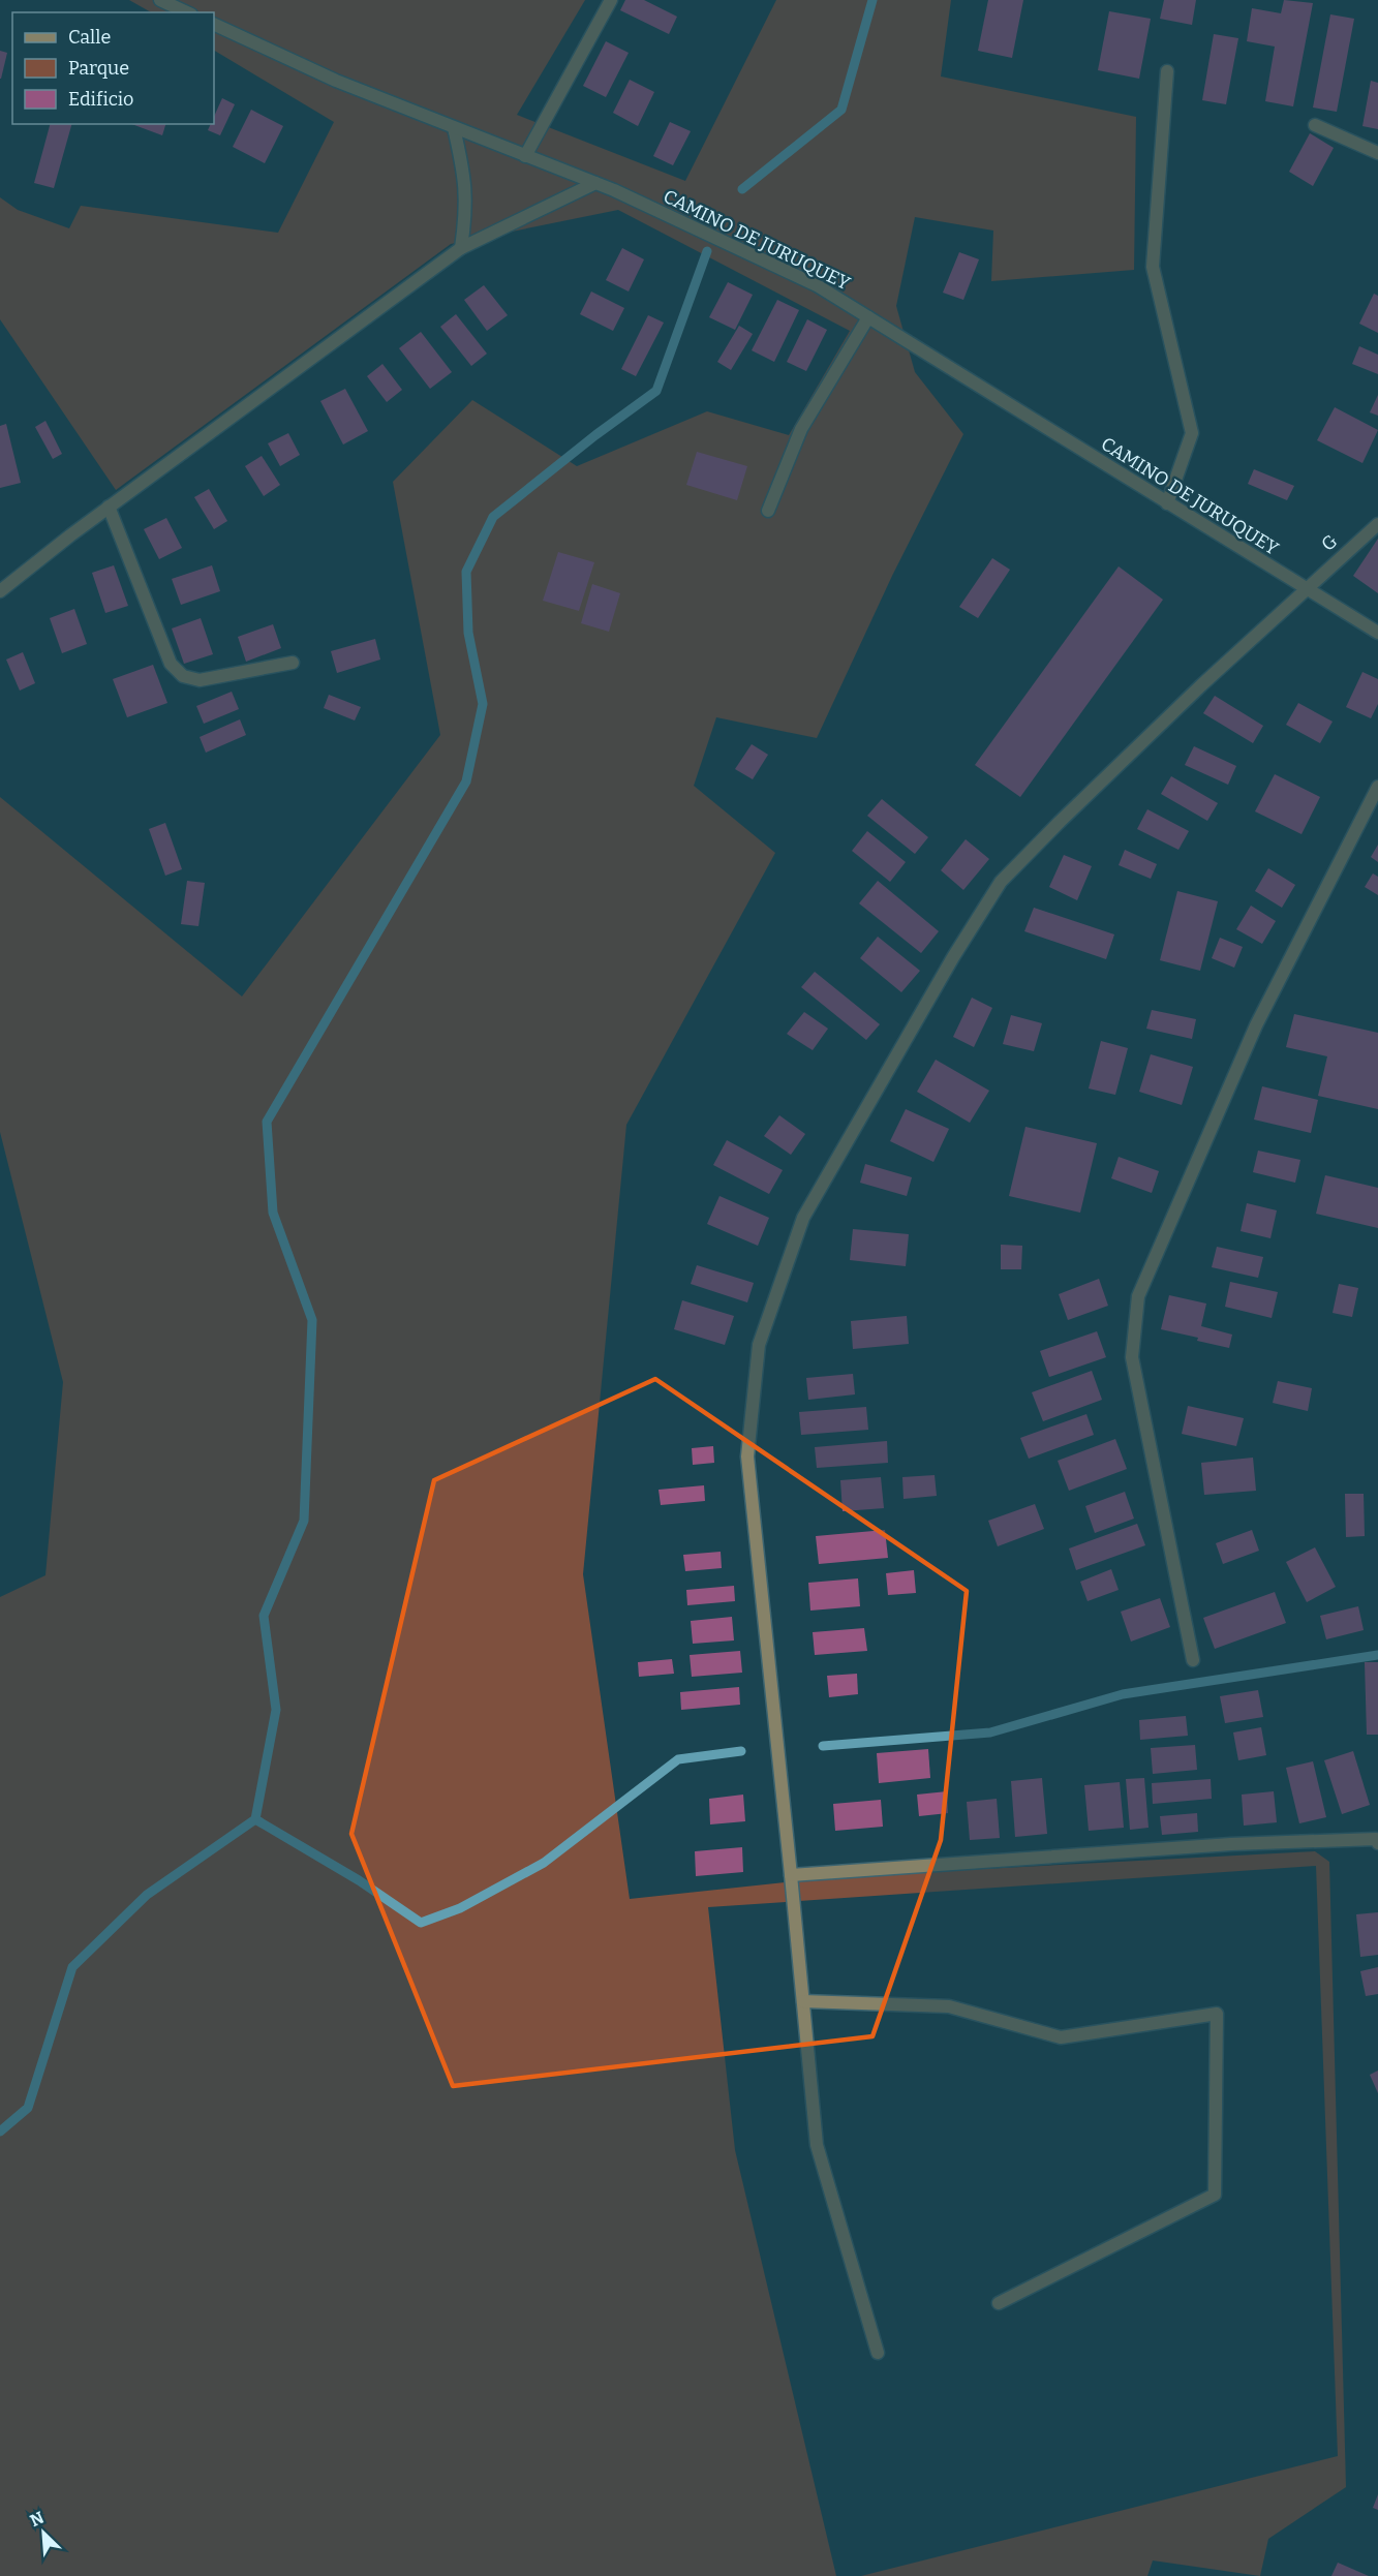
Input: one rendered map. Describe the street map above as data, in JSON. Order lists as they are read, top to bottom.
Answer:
{
  "streets": {
    "street": ["CAMINO DE JURUQUEY", "G"]
  },
  "crossings": [
    ["CAMINO DE JURUQUEY", "G"]
  ],
  "legend": ["Calle", "Parque", "Edificio"],
  "north": "top left"
}
